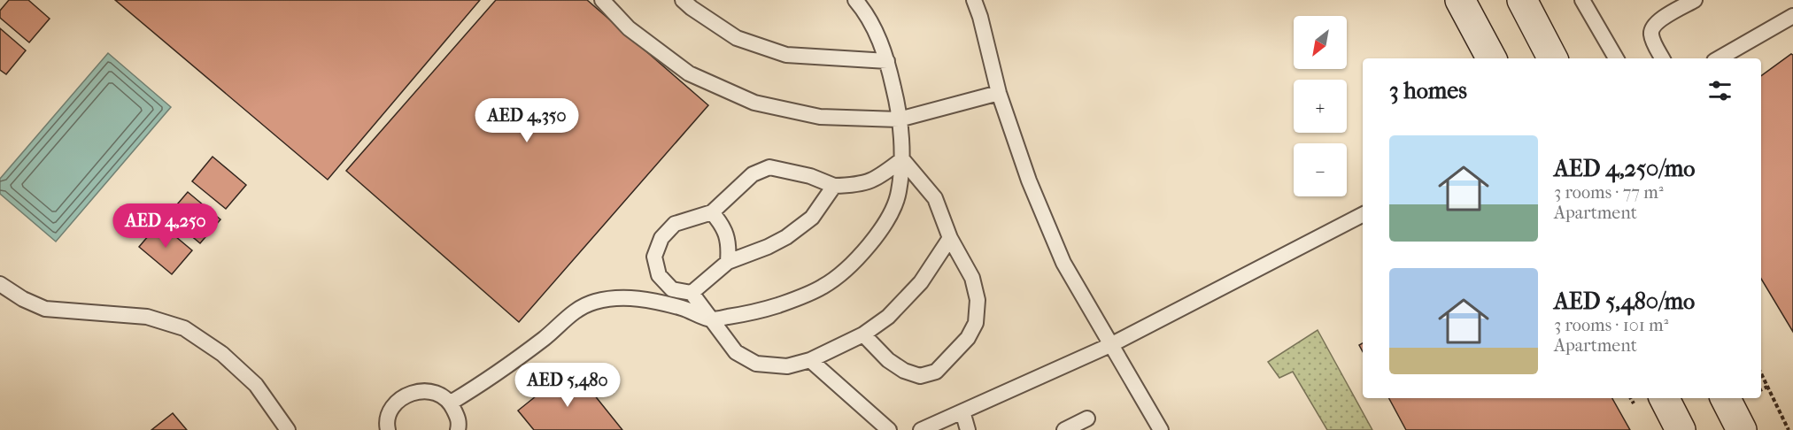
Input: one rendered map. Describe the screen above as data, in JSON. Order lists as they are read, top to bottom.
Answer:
{
  "north": "bottom left",
  "page": {
    "map_buttons": ["+", "−"],
    "heading": "3 homes",
    "price": ["AED 4,350", "AED 4,250", "AED 5,480"],
    "list": [
      {
        "name": "AED 4,250/mo",
        "note": "3 rooms · 77 m² · Apartment"
      },
      {
        "name": "AED 5,480/mo",
        "note": "3 rooms · 101 m² · Apartment"
      }
    ]
  }
}
